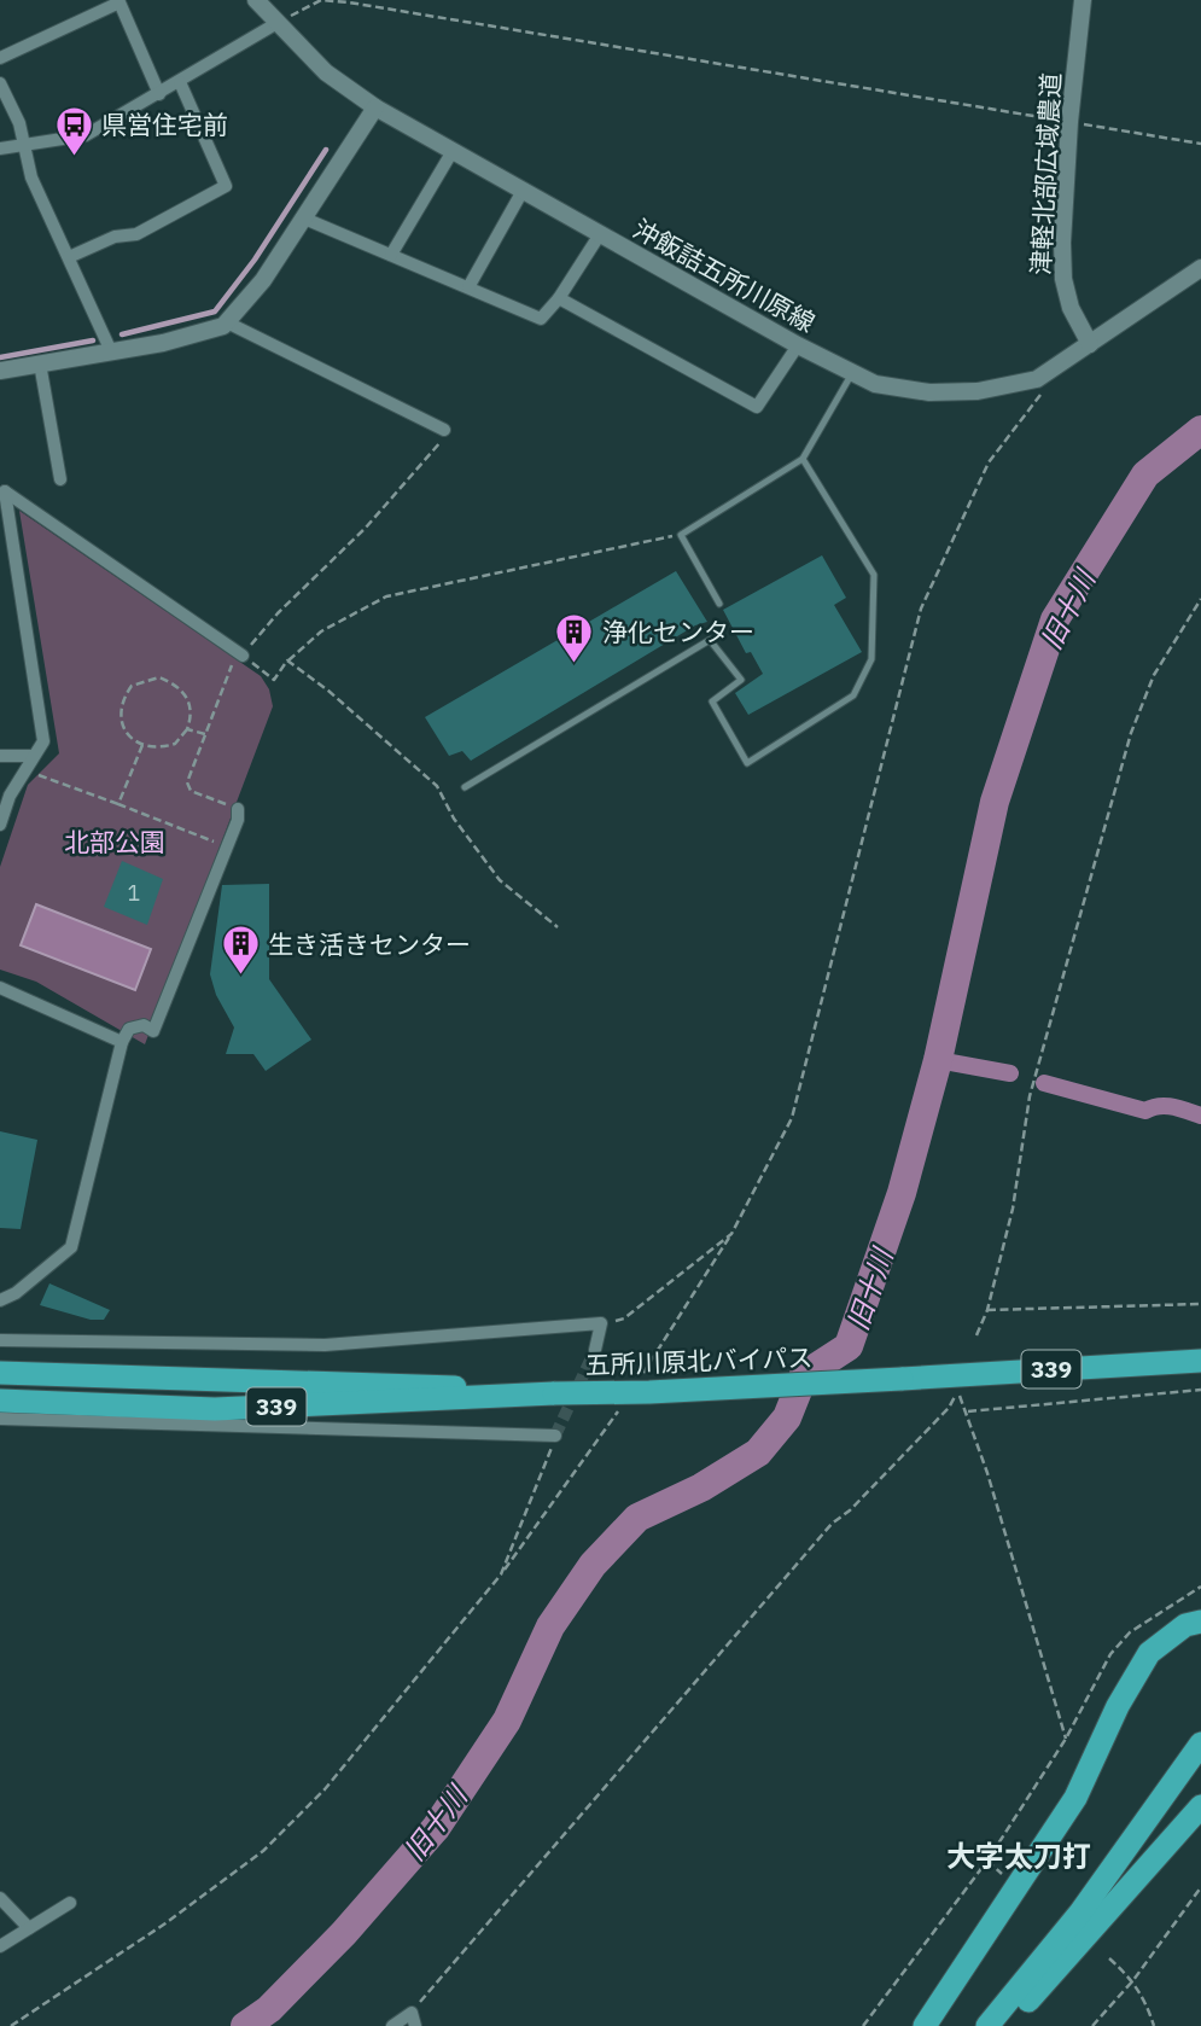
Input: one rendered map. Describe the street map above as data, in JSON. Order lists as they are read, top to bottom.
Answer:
{
  "streets": {
    "highway": ["五所川原北バイパス", "339"],
    "main road": ["津軽北部広域農道", "沖飯詰五所川原線"]
  },
  "crossings": [
    ["津軽北部広域農道", "沖飯詰五所川原線"]
  ],
  "districts": ["大字太刀打"],
  "water": ["旧十川"],
  "parks": ["北部公園"],
  "places": {
    "bus stop": ["県営住宅前"],
    "building": ["浄化センター", "生き活きセンター"]
  },
  "house_numbers": ["1"]
}
